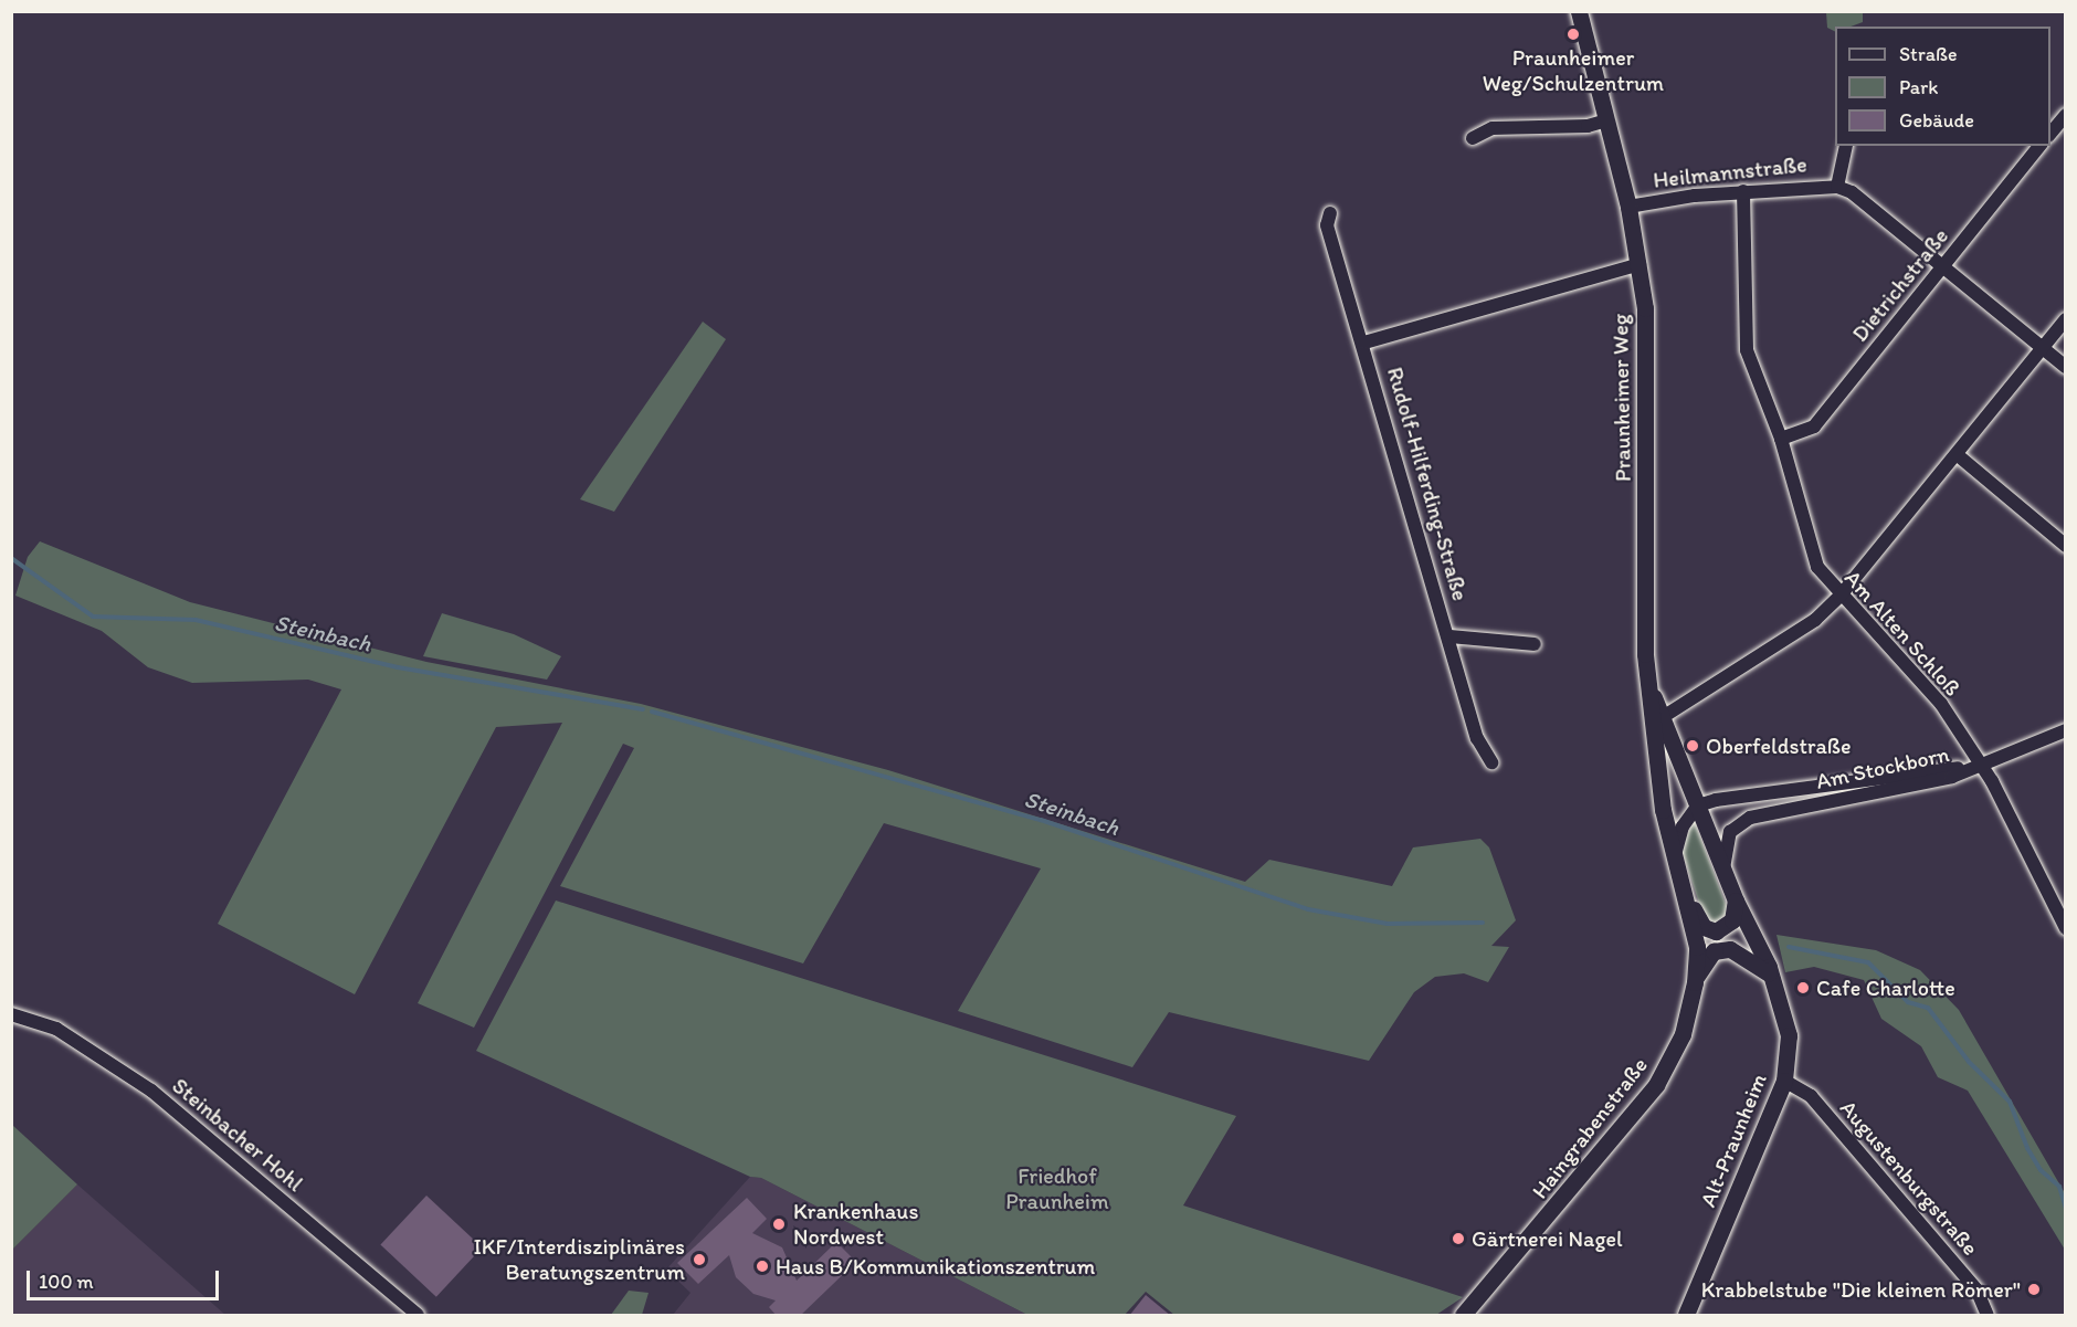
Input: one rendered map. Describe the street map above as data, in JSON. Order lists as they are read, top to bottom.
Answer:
{
  "streets": {
    "main road": ["Praunheimer Weg", "Haingrabenstraße", "Alt-Praunheim"],
    "street": [
      "Heilmannstraße",
      "Dietrichstraße",
      "Rudolf-Hilferding-Straße",
      "Am Alten Schloß",
      "Am Stockborn",
      "Steinbacher Hohl",
      "Augustenburgstraße"
    ]
  },
  "crossings": [
    ["Heilmannstraße", "Dietrichstraße"],
    ["Heilmannstraße", "Praunheimer Weg"],
    ["Heilmannstraße", "Am Alten Schloß"],
    ["Dietrichstraße", "Am Alten Schloß"],
    ["Praunheimer Weg", "Rudolf-Hilferding-Straße"],
    ["Praunheimer Weg", "Am Stockborn"],
    ["Praunheimer Weg", "Haingrabenstraße"],
    ["Praunheimer Weg", "Alt-Praunheim"],
    ["Am Alten Schloß", "Am Stockborn"],
    ["Alt-Praunheim", "Augustenburgstraße"]
  ],
  "water": ["Steinbach"],
  "parks": ["Friedhof Praunheim"],
  "places": [
    "Praunheimer Weg/Schulzentrum",
    "Oberfeldstraße",
    "Cafe Charlotte",
    "Krankenhaus Nordwest",
    "Gärtnerei Nagel",
    "IKF/Interdisziplinäres Beratungszentrum",
    "Haus B/Kommunikationszentrum",
    "Krabbelstube \"Die kleinen Römer\""
  ],
  "legend": ["Straße", "Park", "Gebäude"],
  "scale_bar": "100 m"
}
